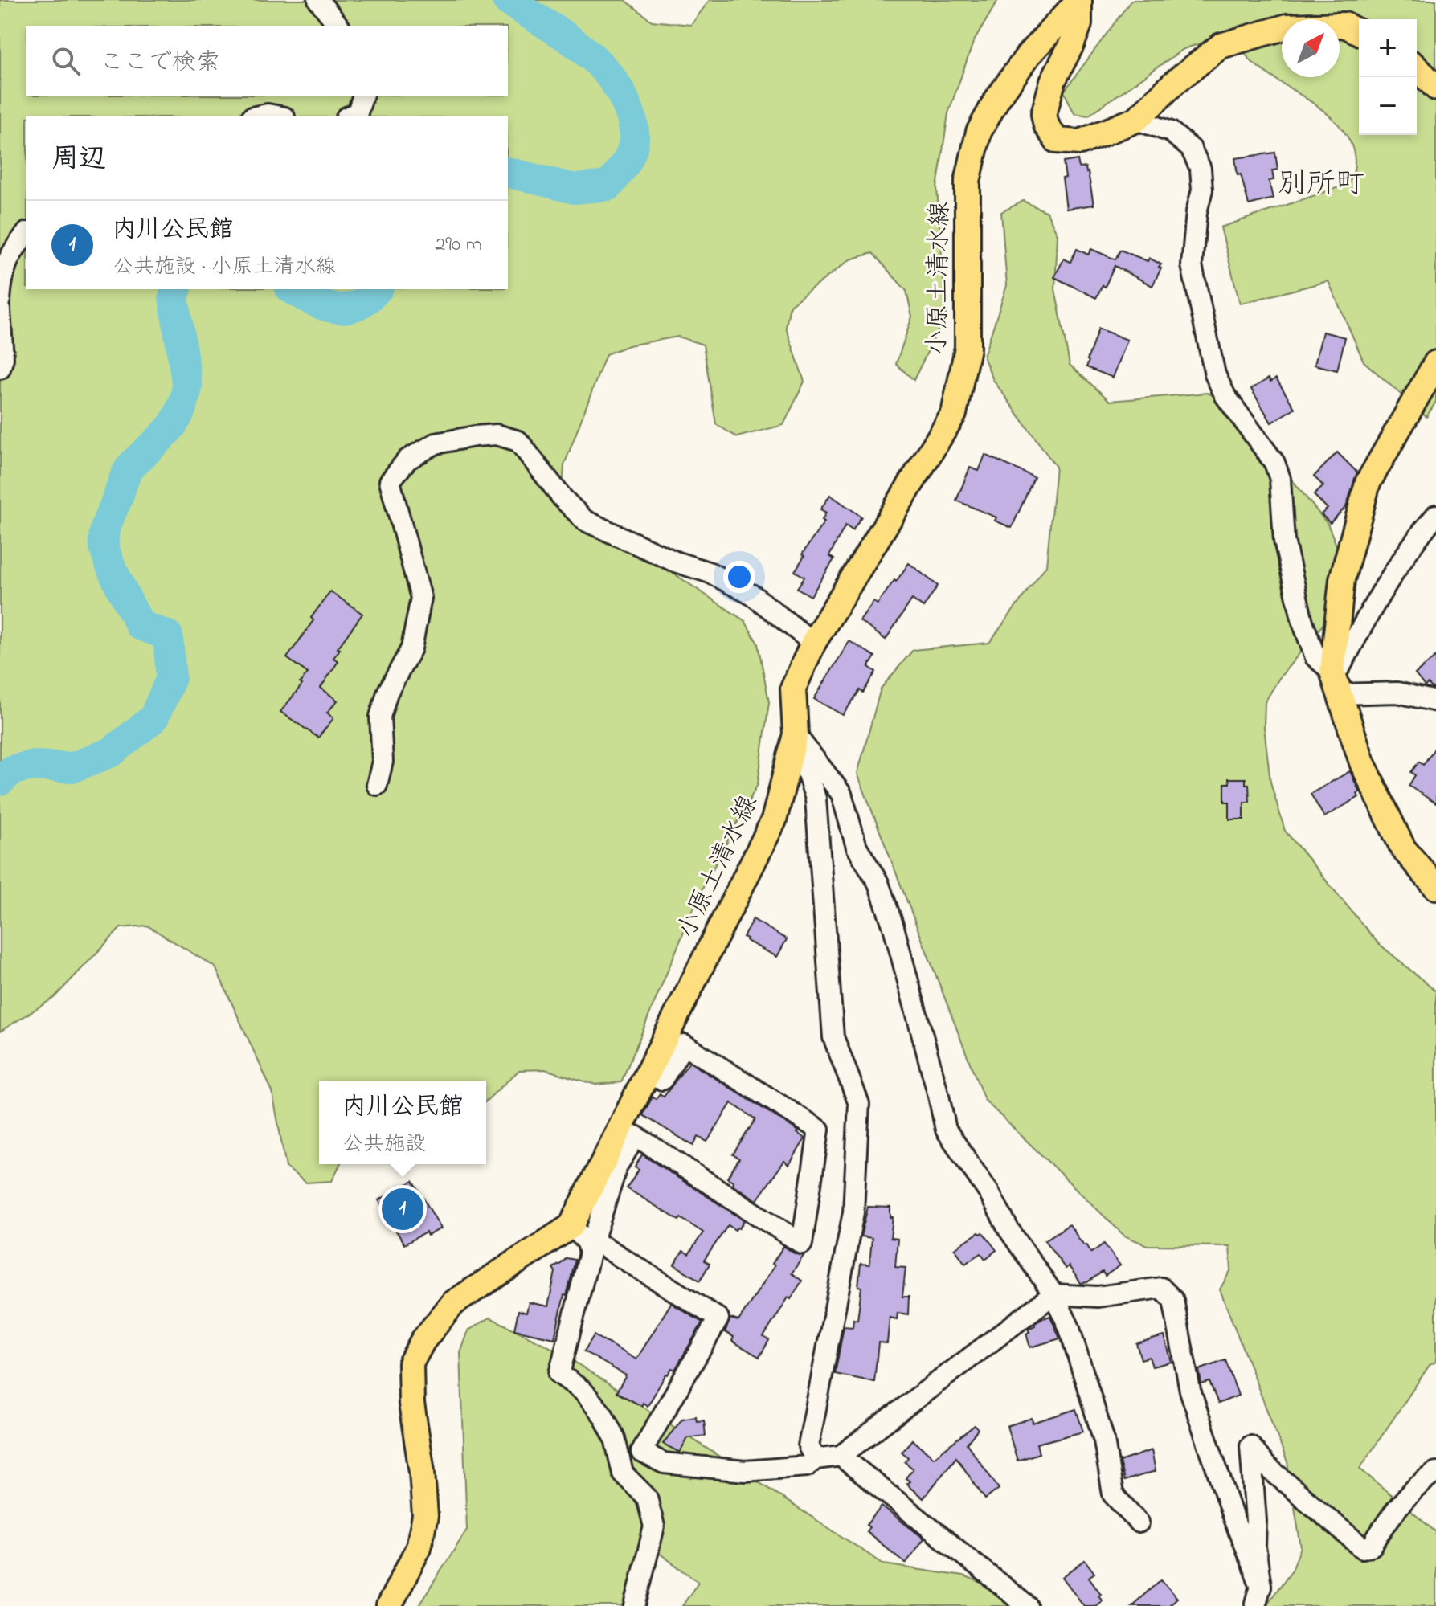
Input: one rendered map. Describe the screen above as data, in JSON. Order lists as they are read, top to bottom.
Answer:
{
  "streets": {
    "main road": ["小原土清水線"]
  },
  "districts": ["別所町"],
  "north": "top right",
  "page": {
    "map_buttons": ["+", "−"],
    "search": "ここで検索",
    "heading": "周辺",
    "list": [
      {
        "mark": "1",
        "name": "内川公民館",
        "note": "公共施設 · 小原土清水線",
        "value": "290 m"
      }
    ],
    "popup": ["内川公民館", "公共施設"],
    "pins": "1"
  }
}
